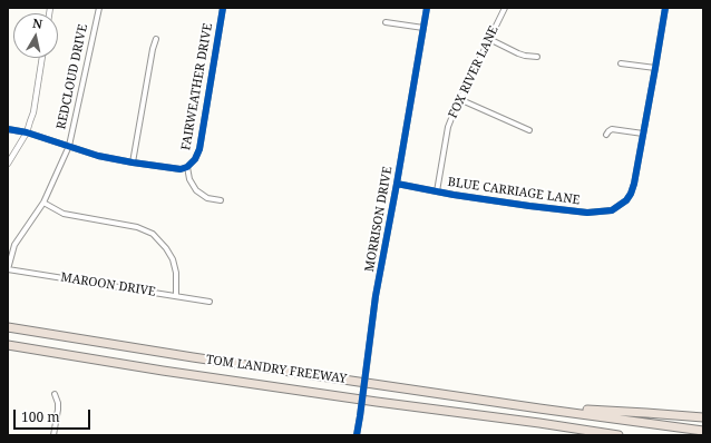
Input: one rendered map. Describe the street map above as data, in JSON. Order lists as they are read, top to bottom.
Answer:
{
  "streets": {
    "highway": ["TOM LANDRY FREEWAY"],
    "street": [
      "FOX RIVER LANE",
      "REDCLOUD DRIVE",
      "FAIRWEATHER DRIVE",
      "BLUE CARRIAGE LANE",
      "MORRISON DRIVE",
      "MAROON DRIVE"
    ]
  },
  "crossings": [
    ["FOX RIVER LANE", "BLUE CARRIAGE LANE"],
    ["REDCLOUD DRIVE", "MAROON DRIVE"],
    ["BLUE CARRIAGE LANE", "MORRISON DRIVE"]
  ],
  "scale_bar": "100 m",
  "north": "top"
}
